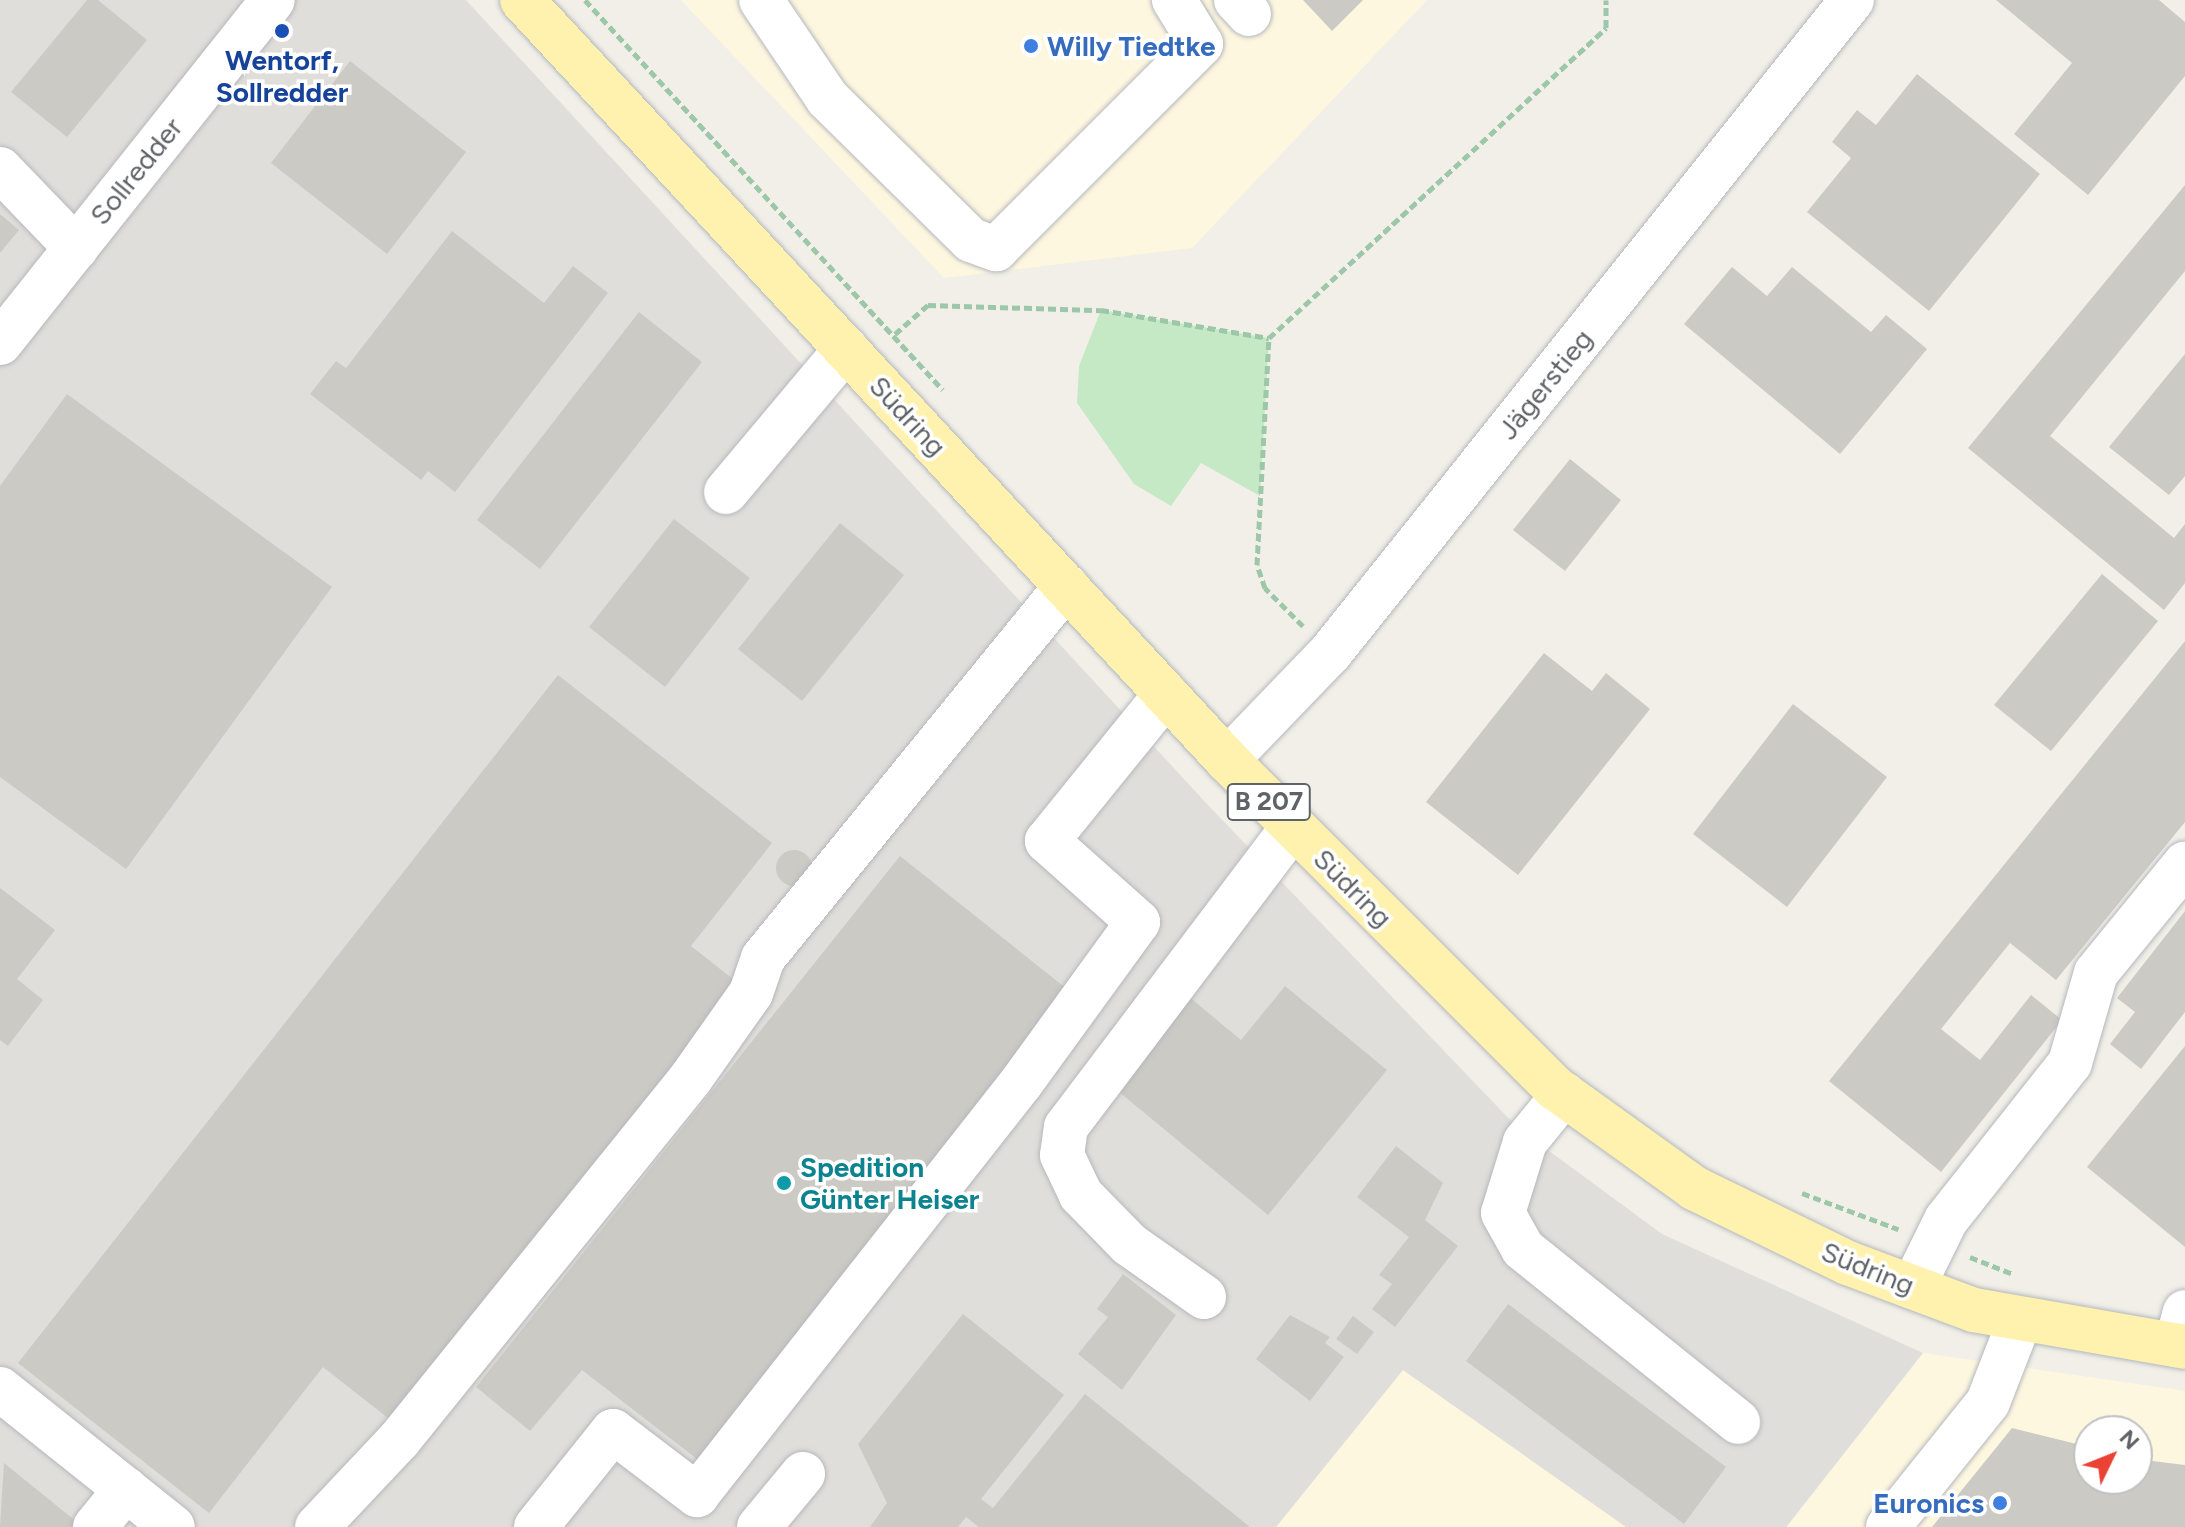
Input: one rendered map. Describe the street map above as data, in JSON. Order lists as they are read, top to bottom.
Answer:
{
  "streets": {
    "main road": ["Südring", "B 207"],
    "street": ["Sollredder", "Jägerstieg"]
  },
  "crossings": [
    ["Jägerstieg", "Südring"]
  ],
  "places": [
    "Wentorf, Sollredder",
    "Willy Tiedtke",
    "Spedition Günter Heiser",
    "Euronics"
  ],
  "north": "top right"
}
